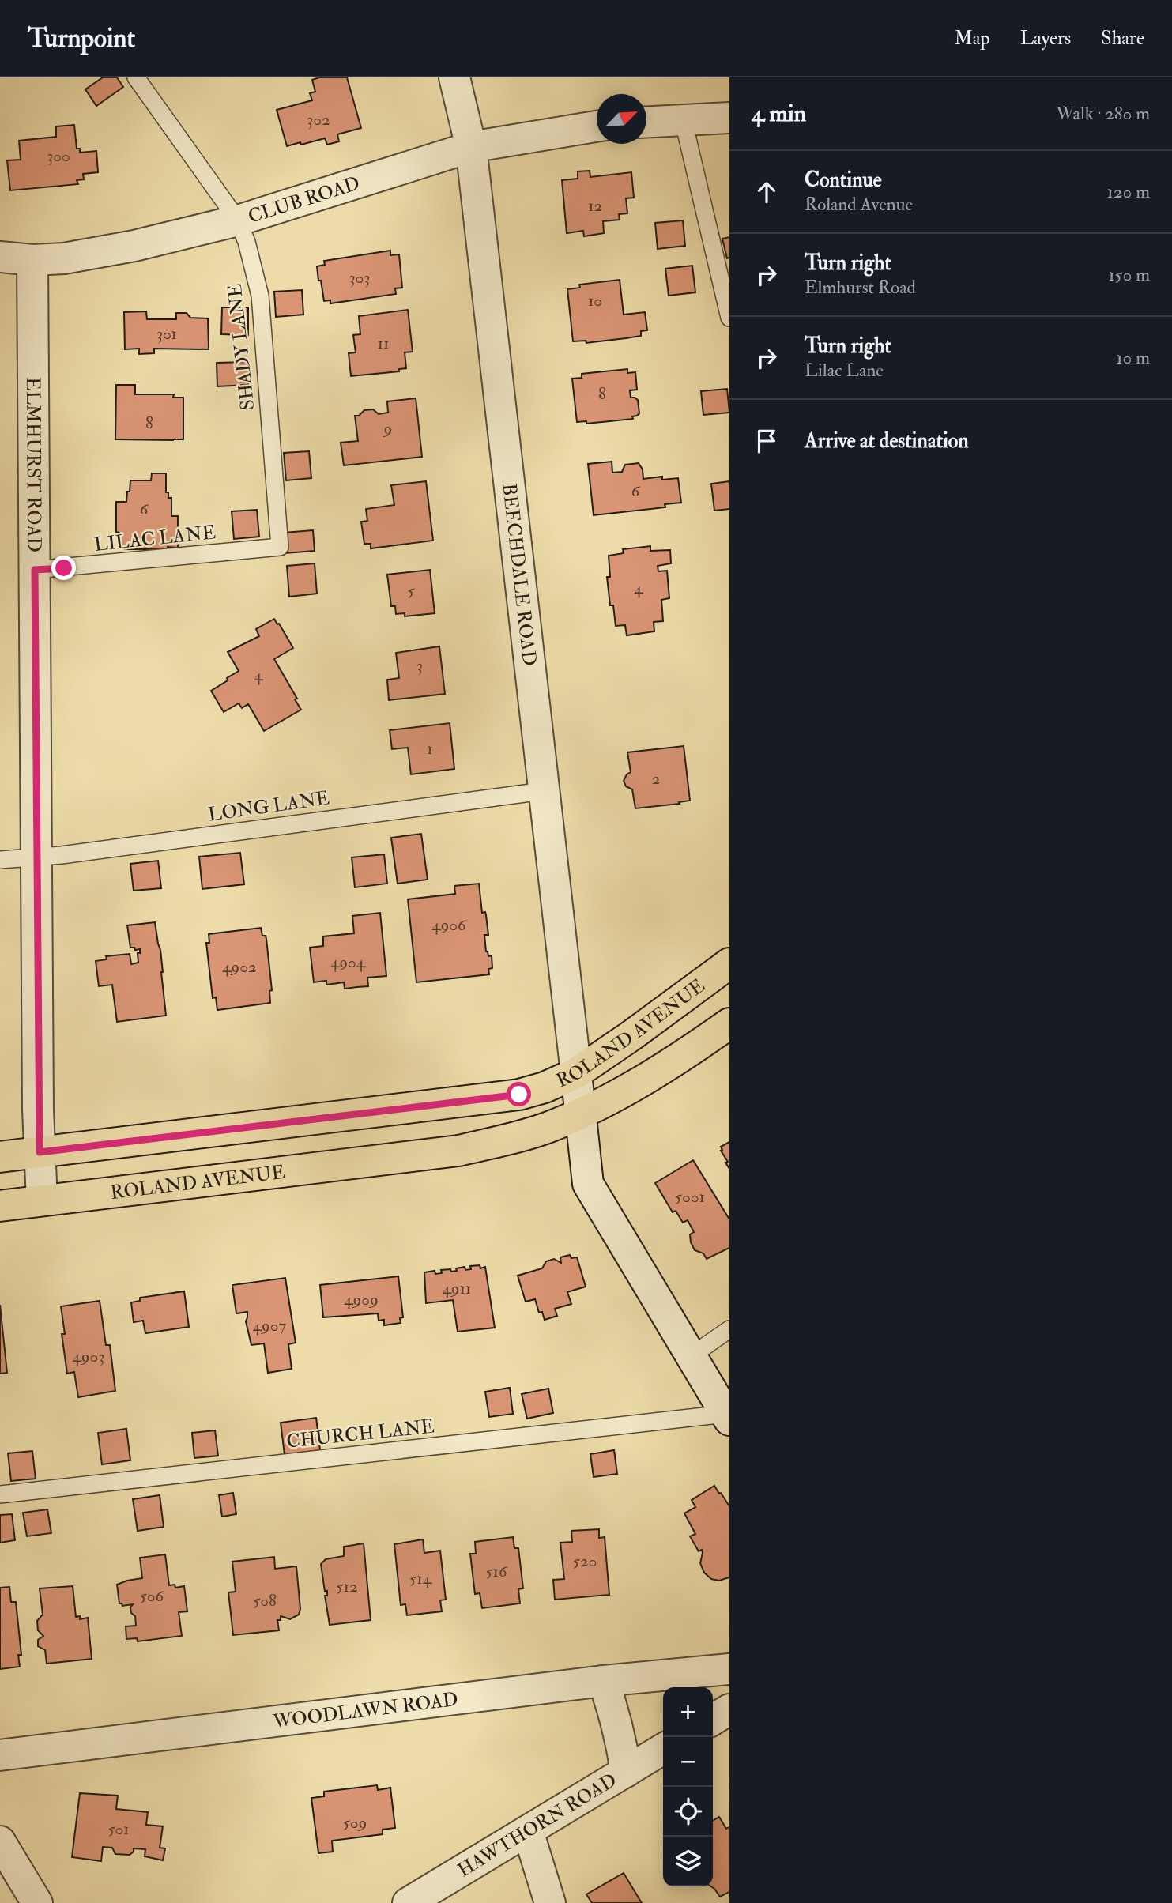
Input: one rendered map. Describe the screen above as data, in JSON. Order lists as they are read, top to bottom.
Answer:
{
  "streets": {
    "main road": ["ROLAND AVENUE"],
    "street": [
      "CLUB ROAD",
      "ELMHURST ROAD",
      "BEECHDALE ROAD",
      "WOODLAWN ROAD",
      "HAWTHORN ROAD"
    ],
    "lane": [
      "SHADY LANE",
      "LILAC LANE",
      "LONG LANE",
      "CHURCH LANE"
    ]
  },
  "crossings": [
    ["CLUB ROAD", "SHADY LANE"],
    ["CLUB ROAD", "ELMHURST ROAD"],
    ["CLUB ROAD", "BEECHDALE ROAD"],
    ["SHADY LANE", "LILAC LANE"],
    ["ELMHURST ROAD", "LILAC LANE"],
    ["ELMHURST ROAD", "LONG LANE"],
    ["ELMHURST ROAD", "ROLAND AVENUE"],
    ["BEECHDALE ROAD", "LONG LANE"],
    ["BEECHDALE ROAD", "ROLAND AVENUE"],
    ["BEECHDALE ROAD", "CHURCH LANE"]
  ],
  "house_numbers": [
    "302",
    "300",
    "12",
    "303",
    "10",
    "301",
    "11",
    "8",
    "8",
    "9",
    "6",
    "6",
    "4",
    "5",
    "3",
    "4",
    "1",
    "2",
    "4906",
    "4904",
    "4902",
    "5001",
    "4911",
    "4909",
    "4907",
    "4903",
    "520",
    "516",
    "514",
    "512",
    "506",
    "508",
    "509",
    "501"
  ],
  "north": "top right",
  "page": {
    "header": "Turnpoint",
    "nav": ["Map", "Layers", "Share"],
    "heading": ["4 min", "Walk · 280 m"],
    "list": [
      ["Continue", "Roland Avenue", "120 m"],
      ["Turn right", "Elmhurst Road", "150 m"],
      ["Turn right", "Lilac Lane", "10 m"],
      "Arrive at destination"
    ],
    "map_buttons": ["+", "−"]
  }
}
